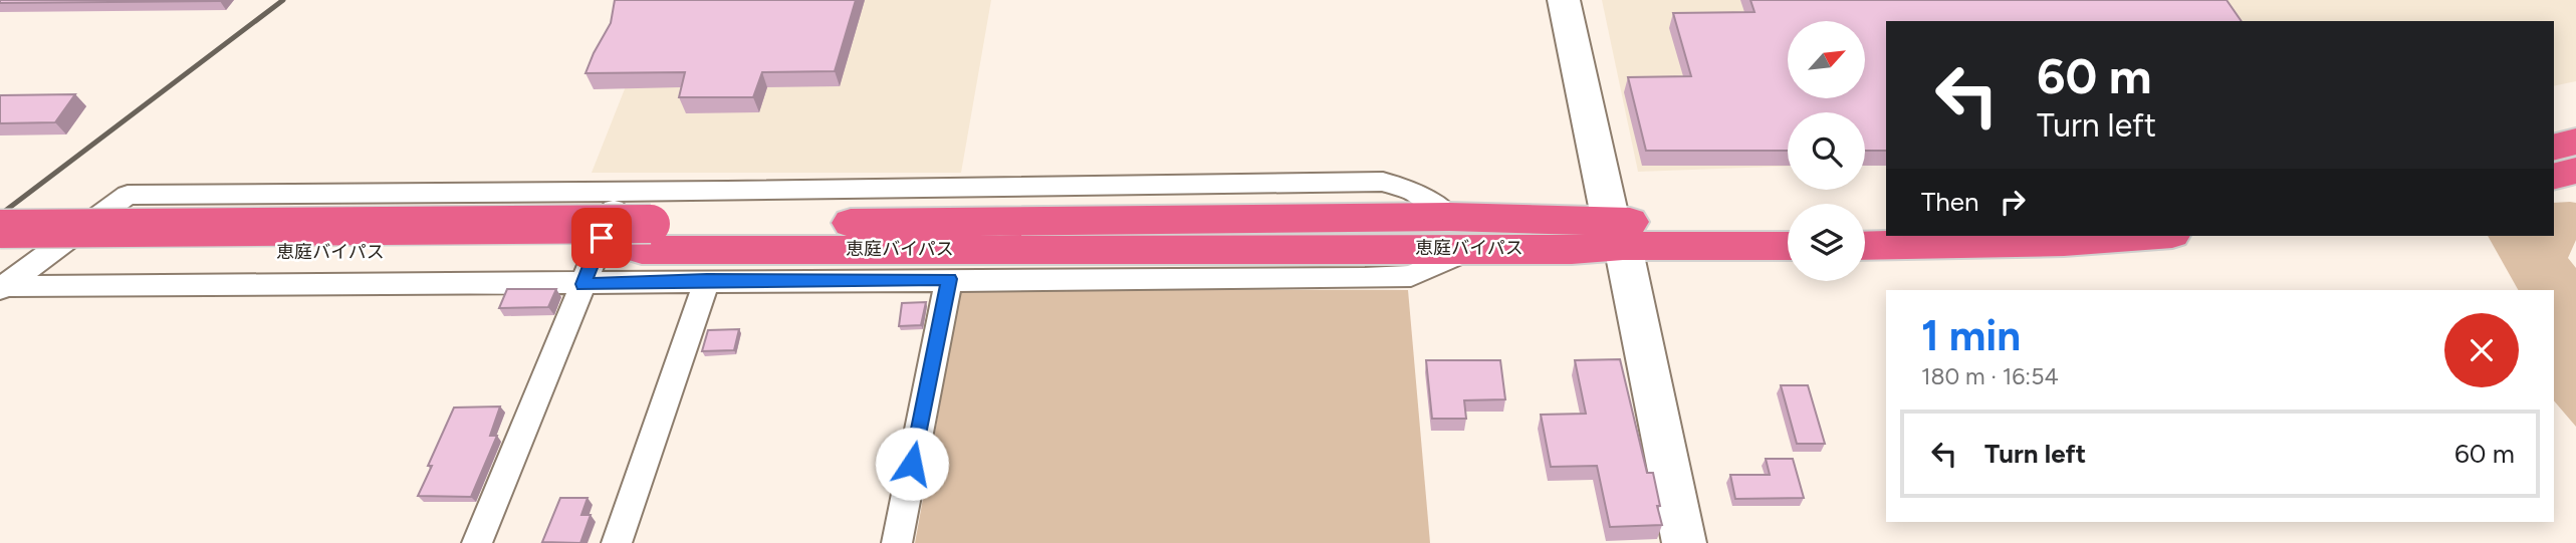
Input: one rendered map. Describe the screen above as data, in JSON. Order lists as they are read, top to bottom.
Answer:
{
  "streets": {
    "highway": ["恵庭バイパス"]
  },
  "north": "top right",
  "page": {
    "turn": ["60 m", "Turn left"],
    "then": "Then",
    "heading": ["1 min", "180 m · 16:54"],
    "list": [
      {
        "name": "Turn left",
        "value": "60 m"
      }
    ]
  }
}
